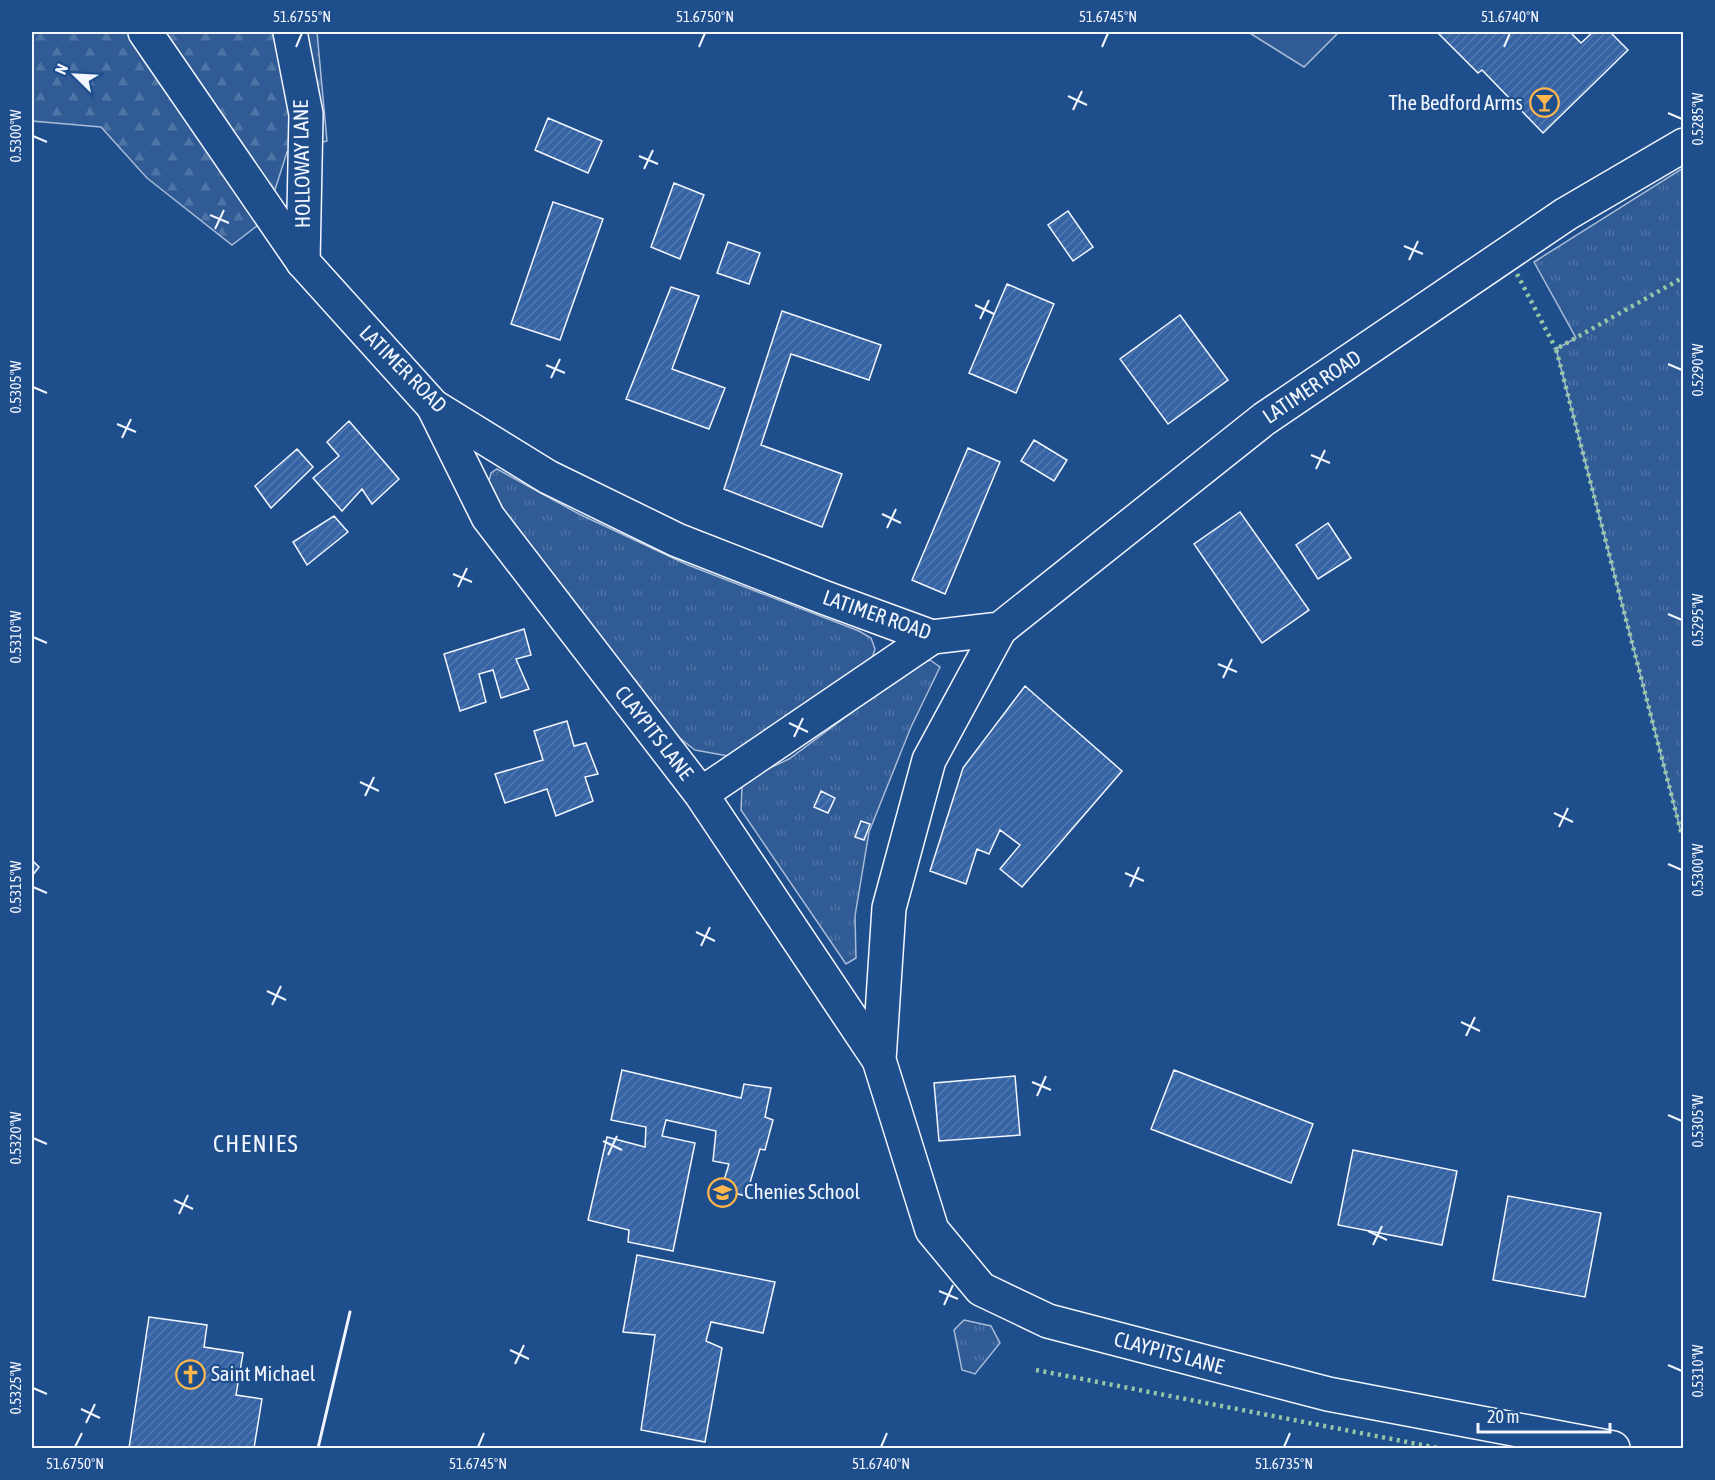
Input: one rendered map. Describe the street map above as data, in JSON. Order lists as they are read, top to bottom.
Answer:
{
  "streets": {
    "street": ["HOLLOWAY LANE", "LATIMER ROAD", "CLAYPITS LANE"]
  },
  "crossings": [
    ["HOLLOWAY LANE", "LATIMER ROAD"],
    ["LATIMER ROAD", "CLAYPITS LANE"]
  ],
  "districts": ["CHENIES"],
  "places": {
    "bar": ["The Bedford Arms"],
    "school or university": ["Chenies School"],
    "church": ["Saint Michael"]
  },
  "scale_bar": "20 m",
  "north": "top left",
  "coordinates": [
    "51.6755°N",
    "51.6750°N",
    "51.6745°N",
    "51.6740°N",
    "0.5285°W",
    "0.5300°W",
    "0.5290°W",
    "0.5305°W",
    "0.5295°W",
    "0.5310°W",
    "0.5315°W",
    "0.5320°W",
    "0.5325°W",
    "51.6735°N"
  ]
}
